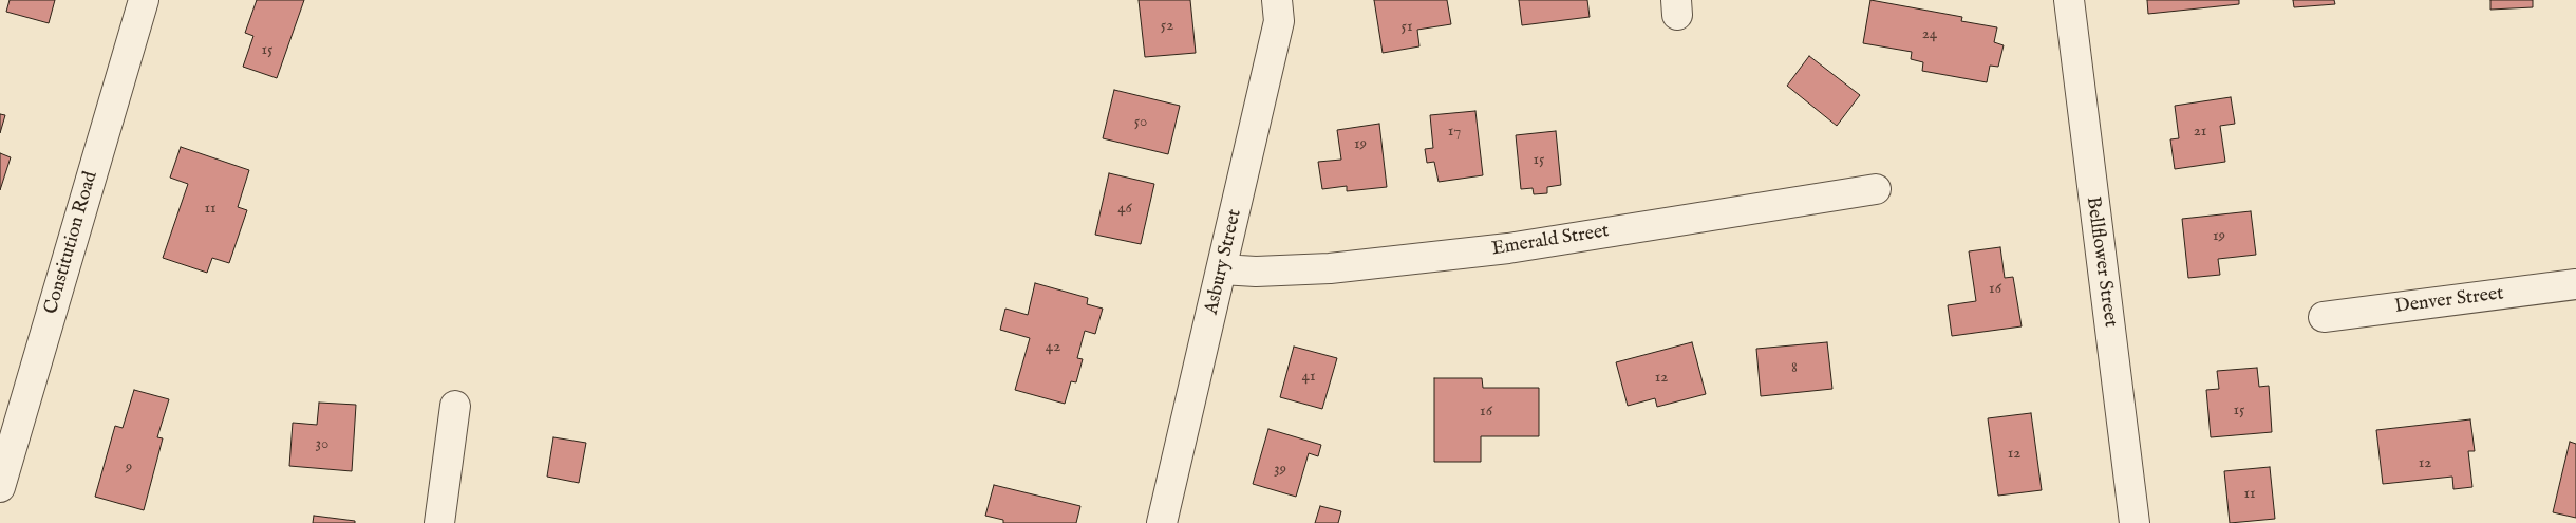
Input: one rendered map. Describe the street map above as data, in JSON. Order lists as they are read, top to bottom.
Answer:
{
  "streets": {
    "street": [
      "Emerald Street",
      "Constitution Road",
      "Asbury Street",
      "Bellflower Street",
      "Denver Street"
    ]
  },
  "crossings": [
    ["Emerald Street", "Asbury Street"]
  ],
  "house_numbers": [
    "52",
    "51",
    "24",
    "15",
    "50",
    "17",
    "21",
    "19",
    "15",
    "11",
    "46",
    "19",
    "16",
    "42",
    "8",
    "41",
    "12",
    "15",
    "16",
    "30",
    "12",
    "12",
    "9",
    "39",
    "11"
  ]
}
